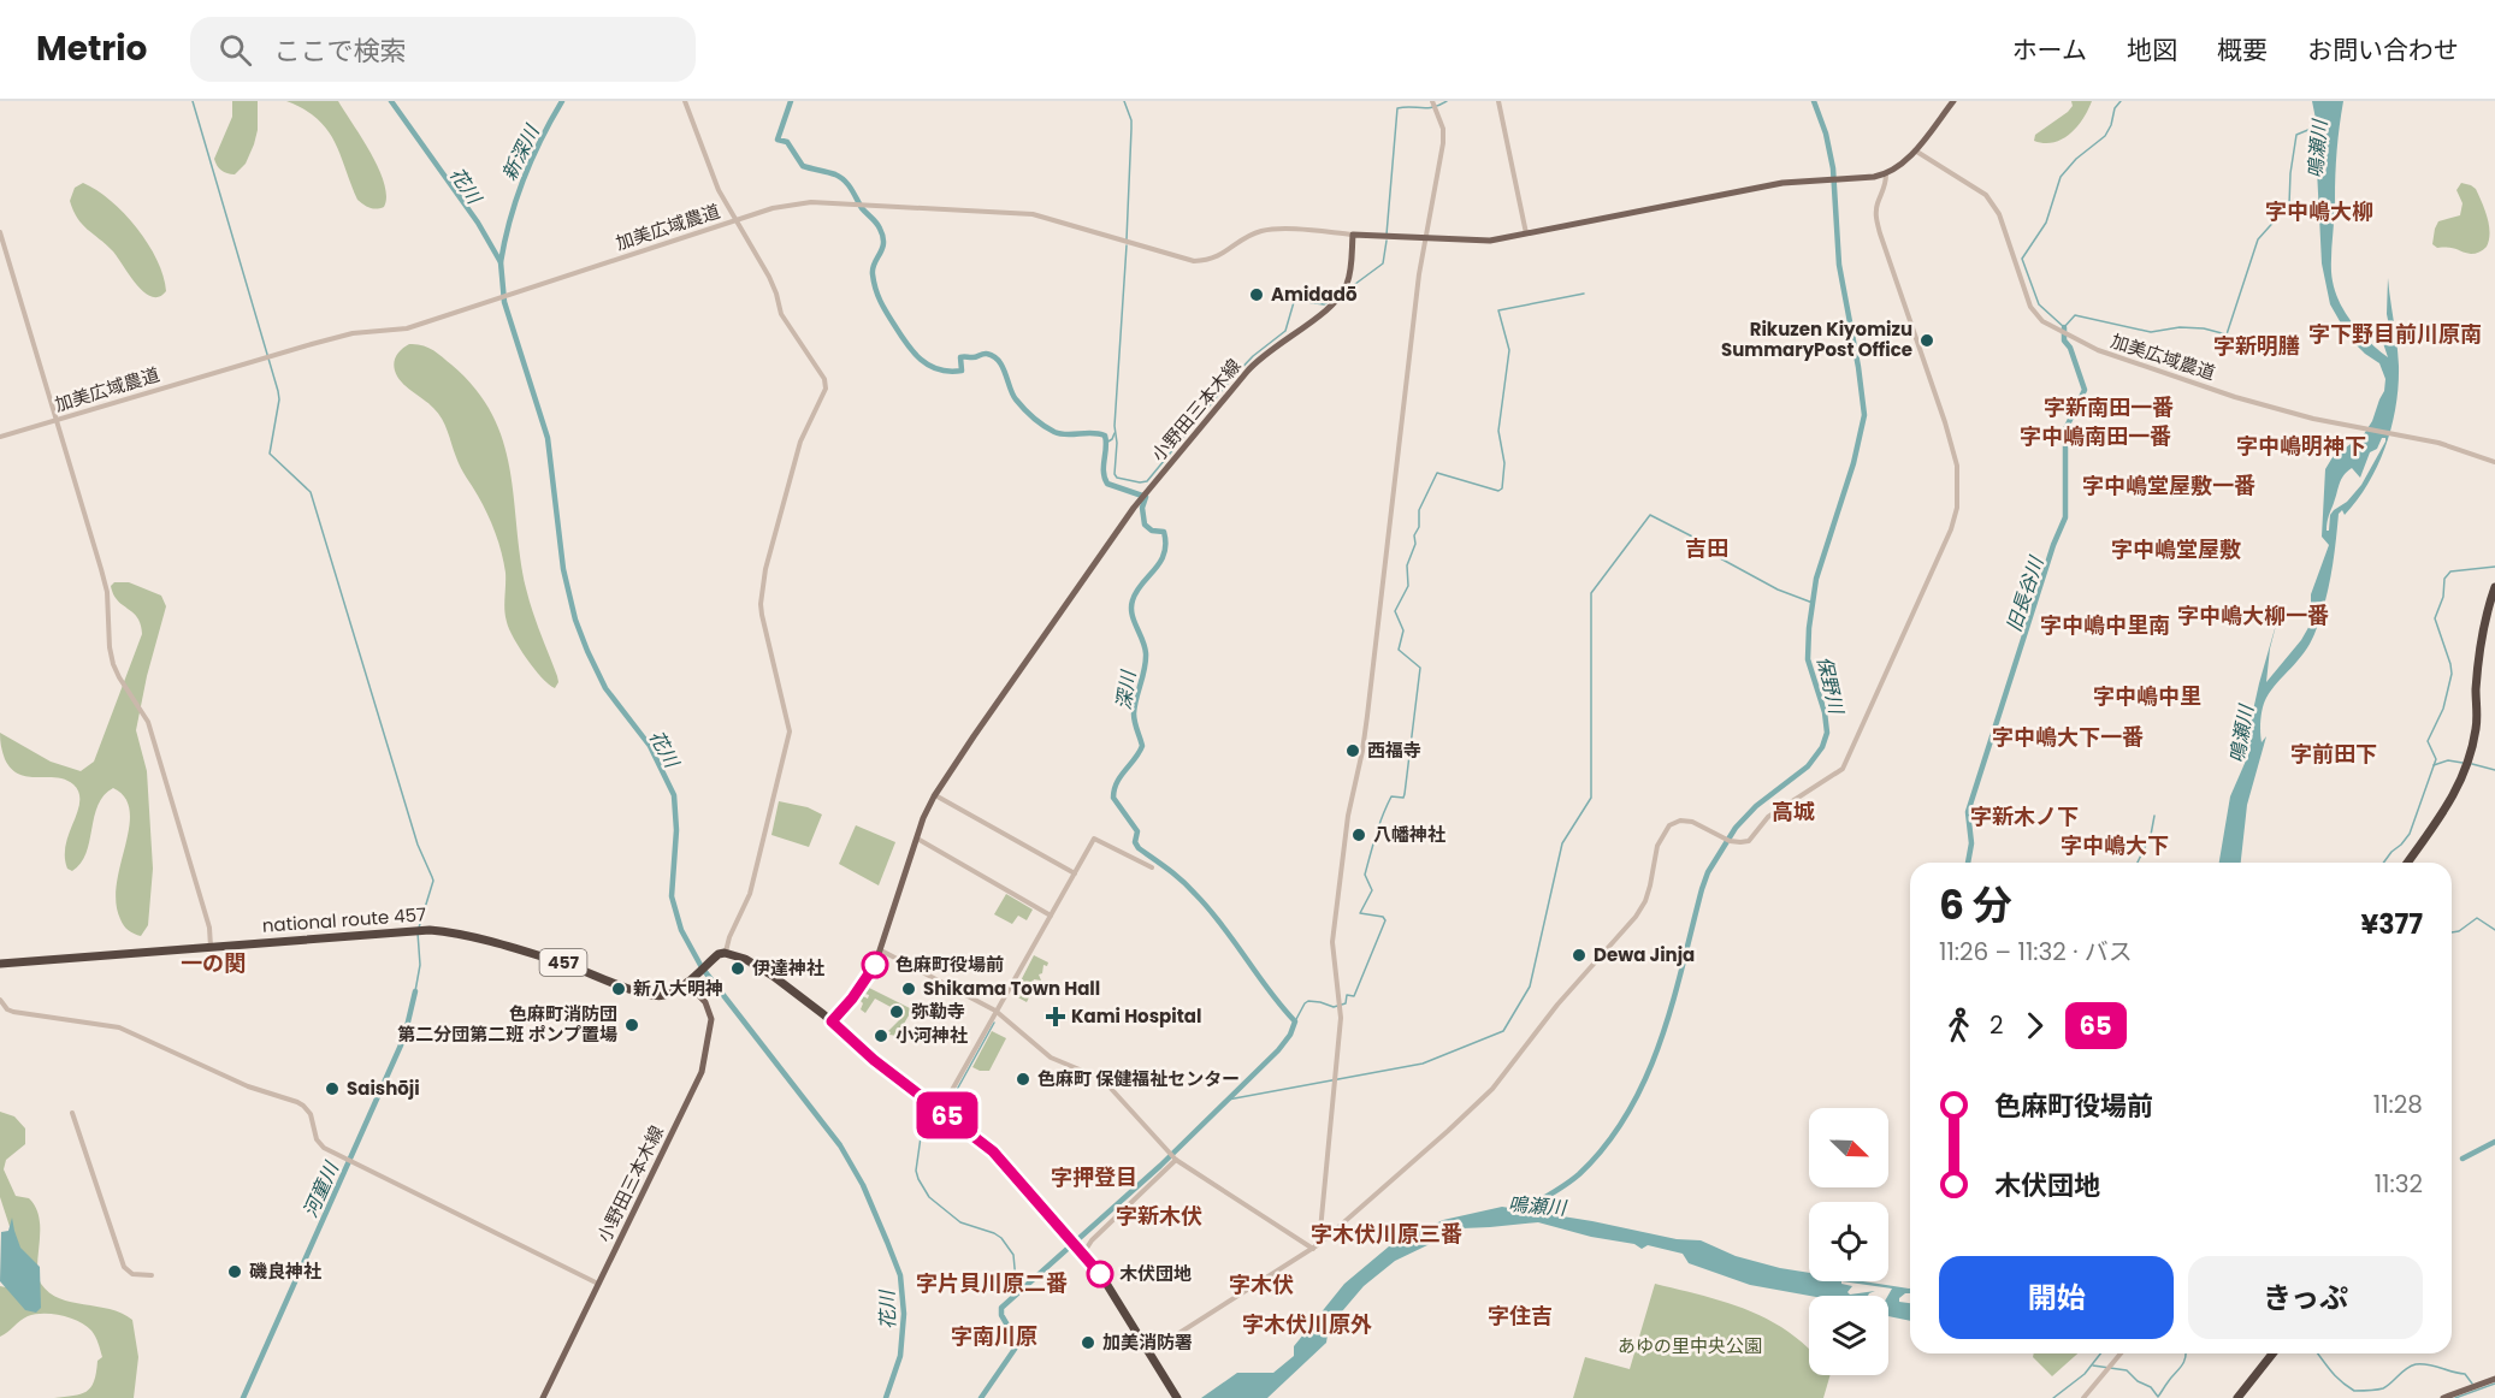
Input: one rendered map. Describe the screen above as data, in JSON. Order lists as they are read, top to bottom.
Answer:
{
  "streets": {
    "highway": ["national route 457", "457"],
    "main road": ["小野田三本木線"],
    "street": ["加美広域農道"]
  },
  "crossings": [
    ["加美広域農道", "小野田三本木線"],
    ["小野田三本木線", "national route 457"]
  ],
  "districts": [
    "字中嶋大柳",
    "字下野目前川原南",
    "字新明膳",
    "字新南田一番",
    "字中嶋南田一番",
    "字中嶋明神下",
    "字中嶋堂屋敷一番",
    "吉田",
    "字中嶋堂屋敷",
    "字中嶋大柳一番",
    "字中嶋中里南",
    "字中嶋中里",
    "字中嶋大下一番",
    "字前田下",
    "高城",
    "字新木ノ下",
    "字中嶋大下",
    "一の関",
    "字押登目",
    "字新木伏",
    "字木伏川原三番",
    "字片貝川原二番",
    "字木伏",
    "字住吉",
    "字木伏川原外",
    "字南川原"
  ],
  "water": [
    "鳴瀬川",
    "新深川",
    "花川",
    "旧長谷川",
    "保野川",
    "深川",
    "河童川"
  ],
  "parks": ["あゆの里中央公園"],
  "places": {
    "other": [
      "Amidadō",
      "Rikuzen Kiyomizu SummaryPost Office",
      "西福寺",
      "八幡神社",
      "Dewa Jinja",
      "色麻町役場前",
      "伊達神社",
      "新八大明神",
      "Shikama Town Hall",
      "弥勒寺",
      "色麻町消防団 第二分団第二班 ポンプ置場",
      "小河神社",
      "色麻町 保健福祉センター",
      "Saishōji",
      "磯良神社",
      "木伏団地",
      "加美消防署"
    ],
    "health": ["Kami Hospital"]
  },
  "lines": ["bus line 65"],
  "north": "bottom right",
  "page": {
    "header": "Metrio",
    "search": "ここで検索",
    "nav": [
      "ホーム",
      "地図",
      "概要",
      "お問い合わせ"
    ],
    "on_map": "65",
    "heading": ["6 分", "11:26 – 11:32 · バス", "¥377"],
    "legs": ["2", "65"],
    "list": [
      {
        "name": "色麻町役場前",
        "value": "11:28"
      },
      {
        "name": "木伏団地",
        "value": "11:32"
      }
    ],
    "buttons": ["開始", "きっぷ"]
  }
}
